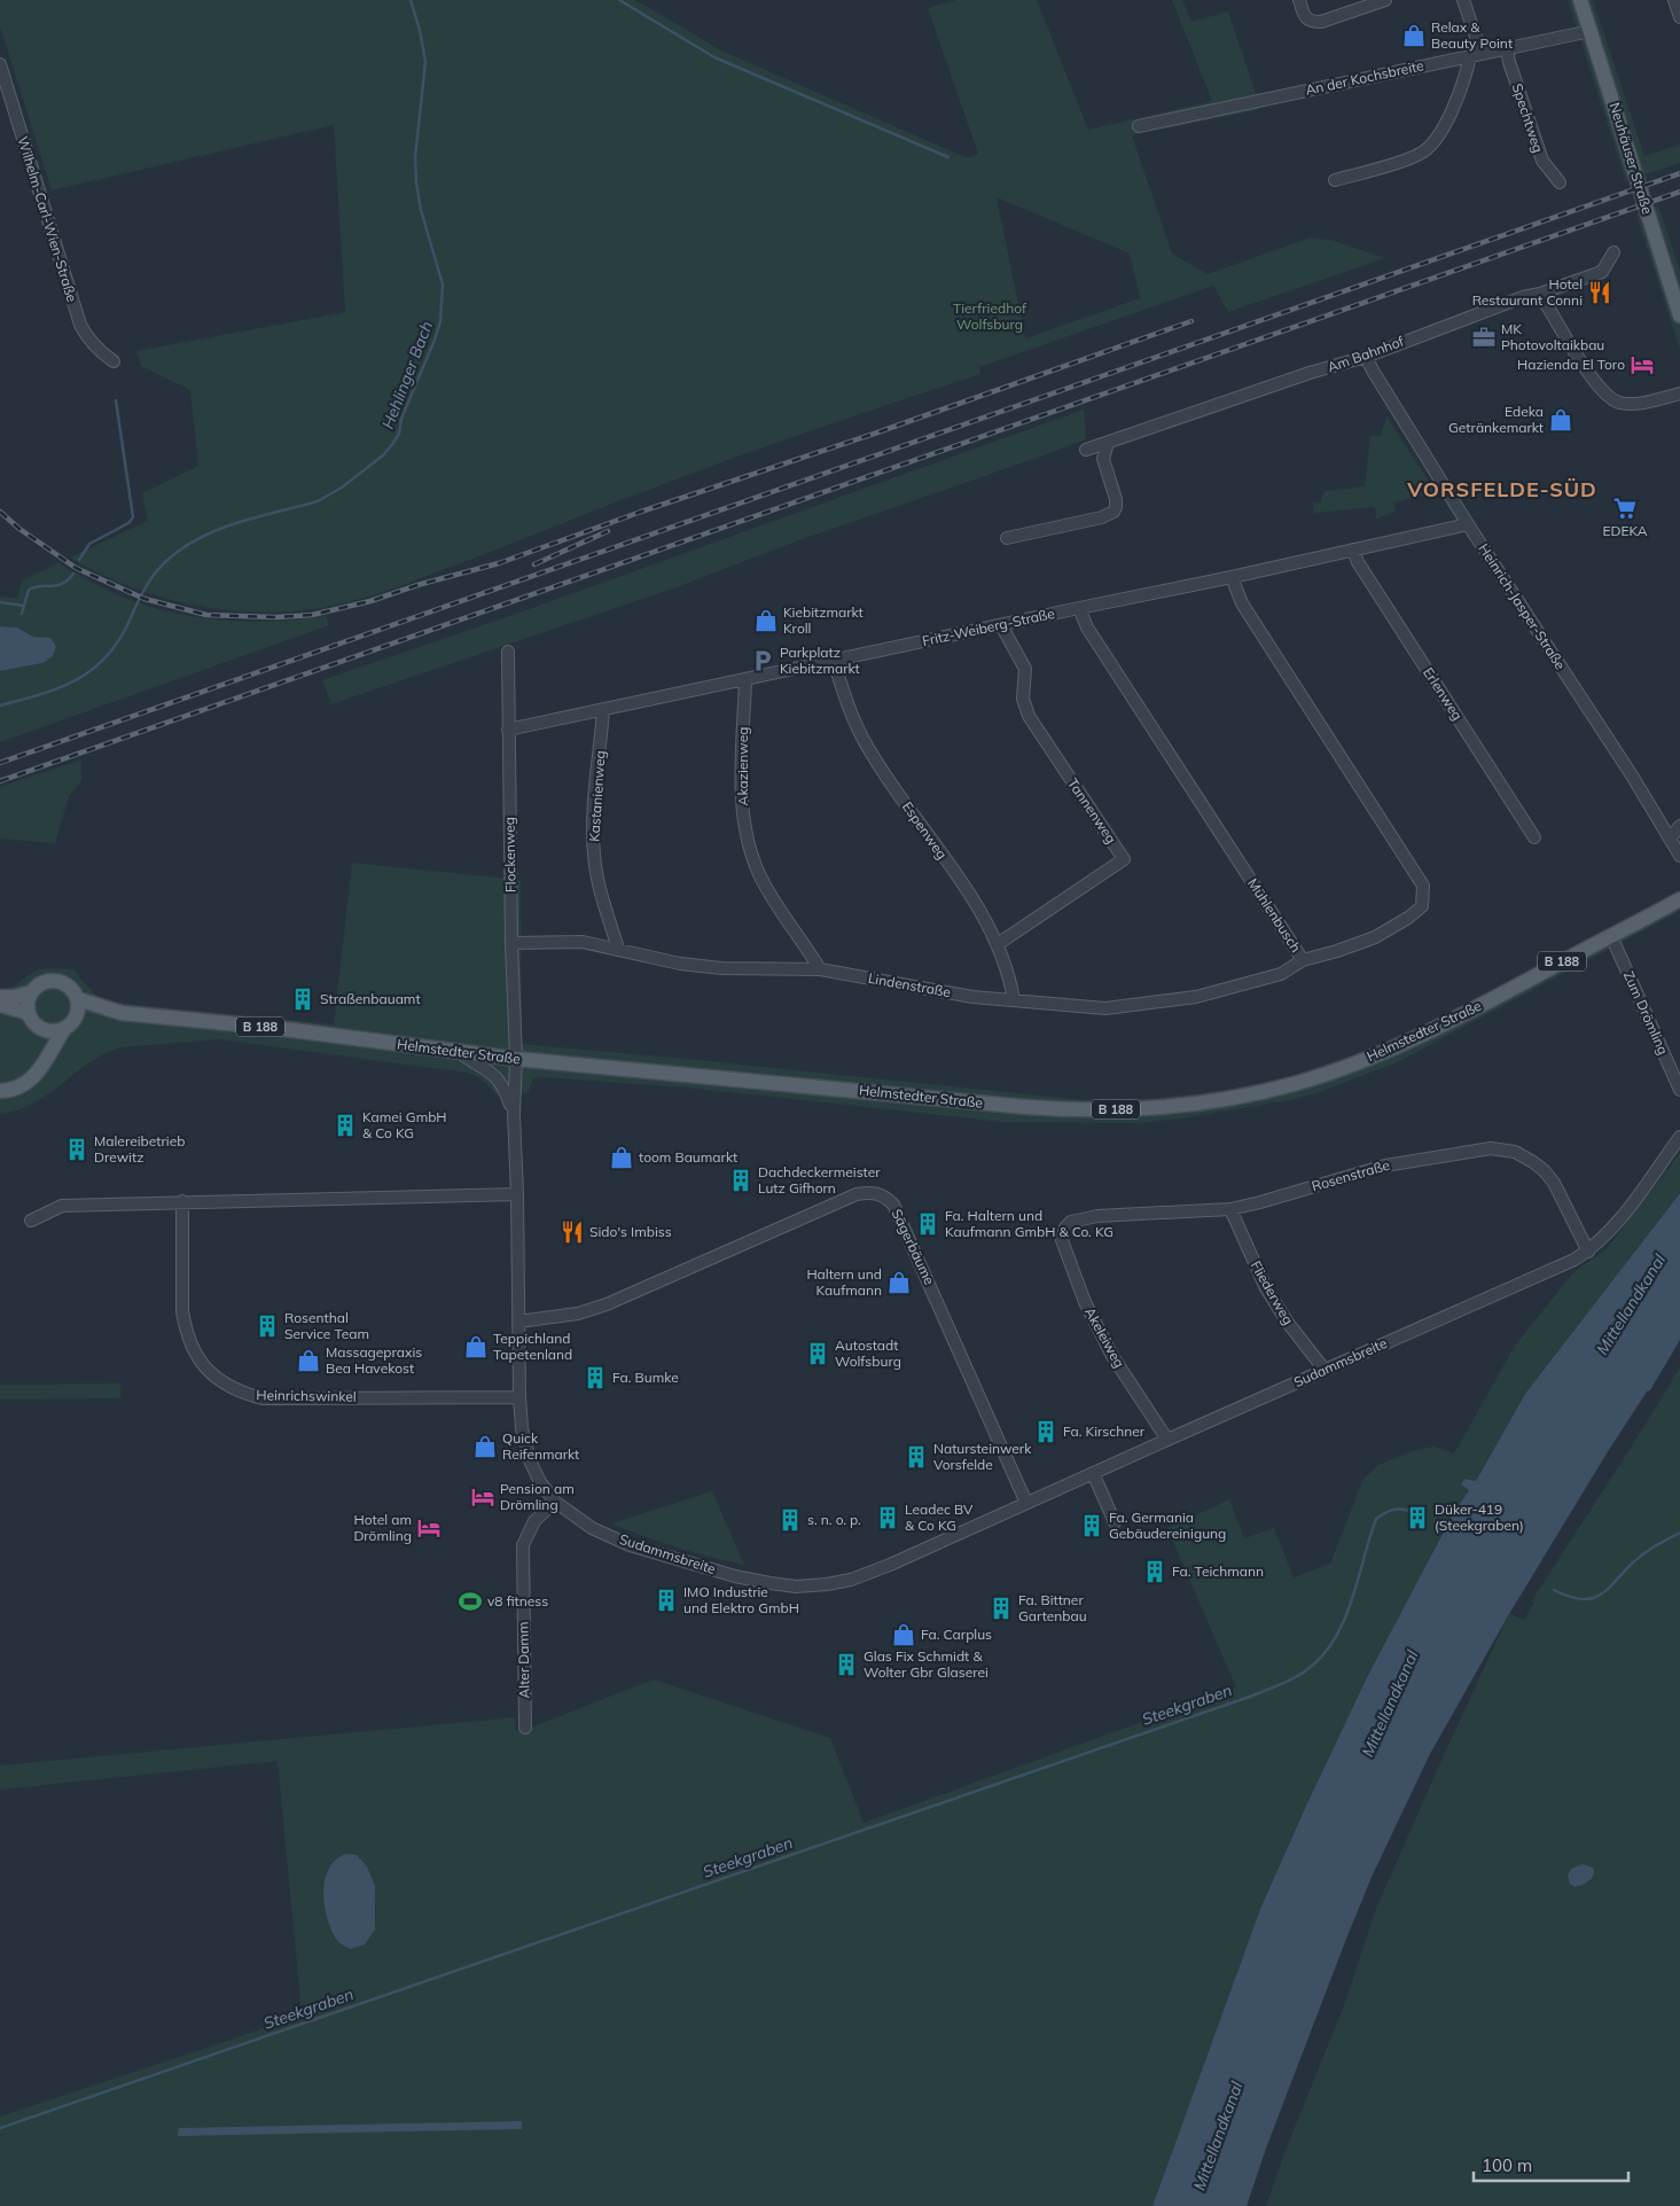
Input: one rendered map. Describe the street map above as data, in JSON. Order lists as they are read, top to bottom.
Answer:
{
  "streets": {
    "main road": ["Neuhäuser Straße", "B 188", "Helmstedter Straße"],
    "street": [
      "An der Kochsbreite",
      "Spechtweg",
      "Wilhelm-Carl-Wien-Straße",
      "Am Bahnhof",
      "Heinrich-Jasper-Straße",
      "Fritz-Weiberg-Straße",
      "Erlenweg",
      "Akazienweg",
      "Kastanienweg",
      "Tannenweg",
      "Espenweg",
      "Flockenweg",
      "Mühlenbusch",
      "Lindenstraße",
      "Zum Drömling",
      "Rosenstraße",
      "Sägerbäume",
      "Fliederweg",
      "Akeleiweg",
      "Sudammsbreite",
      "Heinrichswinkel",
      "Alter Damm"
    ]
  },
  "crossings": [
    ["An der Kochsbreite", "Spechtweg"],
    ["An der Kochsbreite", "Neuhäuser Straße"],
    ["Am Bahnhof", "Heinrich-Jasper-Straße"],
    ["Heinrich-Jasper-Straße", "Fritz-Weiberg-Straße"],
    ["Fritz-Weiberg-Straße", "Erlenweg"],
    ["Fritz-Weiberg-Straße", "Akazienweg"],
    ["Fritz-Weiberg-Straße", "Kastanienweg"],
    ["Fritz-Weiberg-Straße", "Tannenweg"],
    ["Fritz-Weiberg-Straße", "Espenweg"],
    ["Fritz-Weiberg-Straße", "Flockenweg"],
    ["Fritz-Weiberg-Straße", "Mühlenbusch"],
    ["Akazienweg", "Lindenstraße"],
    ["Kastanienweg", "Lindenstraße"],
    ["Tannenweg", "Espenweg"],
    ["Espenweg", "Lindenstraße"],
    ["Flockenweg", "Lindenstraße"],
    ["Flockenweg", "Helmstedter Straße"],
    ["Flockenweg", "Sudammsbreite"],
    ["Mühlenbusch", "Lindenstraße"],
    ["Zum Drömling", "Helmstedter Straße"],
    ["Helmstedter Straße", "Sudammsbreite"],
    ["Rosenstraße", "Fliederweg"],
    ["Rosenstraße", "Akeleiweg"],
    ["Rosenstraße", "Sudammsbreite"],
    ["Sägerbäume", "Sudammsbreite"],
    ["Fliederweg", "Sudammsbreite"],
    ["Akeleiweg", "Sudammsbreite"],
    ["Sudammsbreite", "Heinrichswinkel"],
    ["Sudammsbreite", "Alter Damm"]
  ],
  "districts": ["VORSFELDE-SÜD"],
  "water": ["Hehlinger Bach", "Mittellandkanal", "Steekgraben"],
  "parks": ["Tierfriedhof Wolfsburg"],
  "places": {
    "shop": [
      "Relax & Beauty Point",
      "Edeka Getränkemarkt",
      "Kiebitzmarkt Kroll",
      "toom Baumarkt",
      "Haltern und Kaufmann",
      "Teppichland Tapetenland",
      "Massagepraxis Bea Havekost",
      "Quick Reifenmarkt",
      "Fa. Carplus"
    ],
    "restaurant": ["Hotel Restaurant Conni", "Sido's Imbiss"],
    "office": ["MK Photovoltaikbau"],
    "hotel": ["Hazienda El Toro", "Pension am Drömling", "Hotel am Drömling"],
    "supermarket": ["EDEKA"],
    "parking": ["Parkplatz Kiebitzmarkt"],
    "building": [
      "Straßenbauamt",
      "Kamei GmbH & Co KG",
      "Malereibetrieb Drewitz",
      "Dachdeckermeister Lutz Gifhorn",
      "Fa. Haltern und Kaufmann GmbH & Co. KG",
      "Rosenthal Service Team",
      "Autostadt Wolfsburg",
      "Fa. Bumke",
      "Fa. Kirschner",
      "Natursteinwerk Vorsfelde",
      "Leadec BV & Co KG",
      "Düker-419 (Steekgraben)",
      "s. n. o. p.",
      "Fa. Germania Gebäudereinigung",
      "Fa. Teichmann",
      "IMO Industrie und Elektro GmbH",
      "Fa. Bittner Gartenbau",
      "Glas Fix Schmidt & Wolter Gbr Glaserei"
    ],
    "sports": ["v8 fitness"]
  },
  "scale_bar": "100 m"
}
